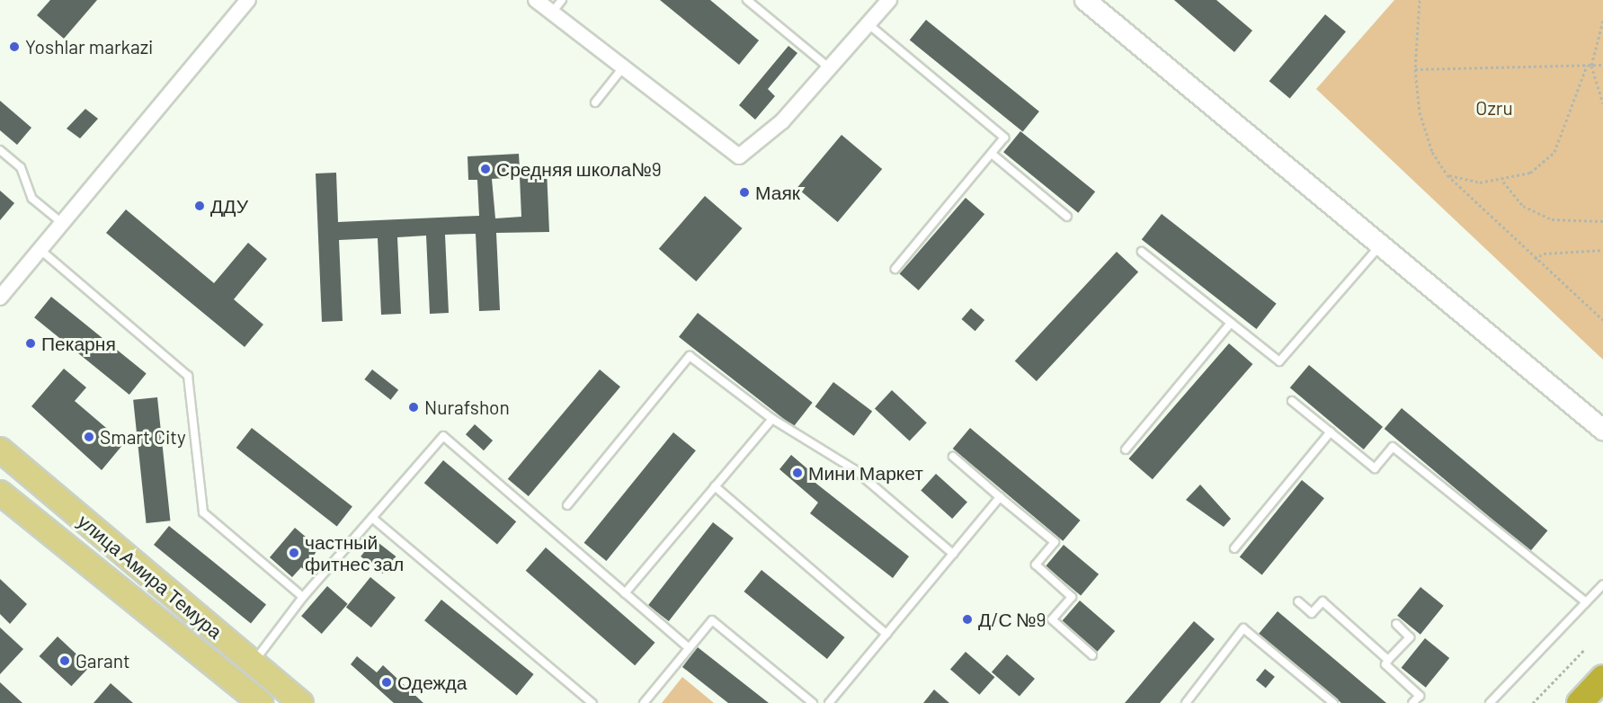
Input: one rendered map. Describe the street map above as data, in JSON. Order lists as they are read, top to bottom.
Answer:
{
  "streets": {
    "main road": ["улица Амира Темура"]
  },
  "parks": ["Ozru"],
  "places": [
    "Yoshlar markazi",
    "Средняя школа№9",
    "Маяк",
    "ДДУ",
    "Пекарня",
    "Nurafshon",
    "Smart City",
    "Мини Маркет",
    "частный фитнес зал",
    "Д/С №9",
    "Garant",
    "Одежда"
  ]
}
